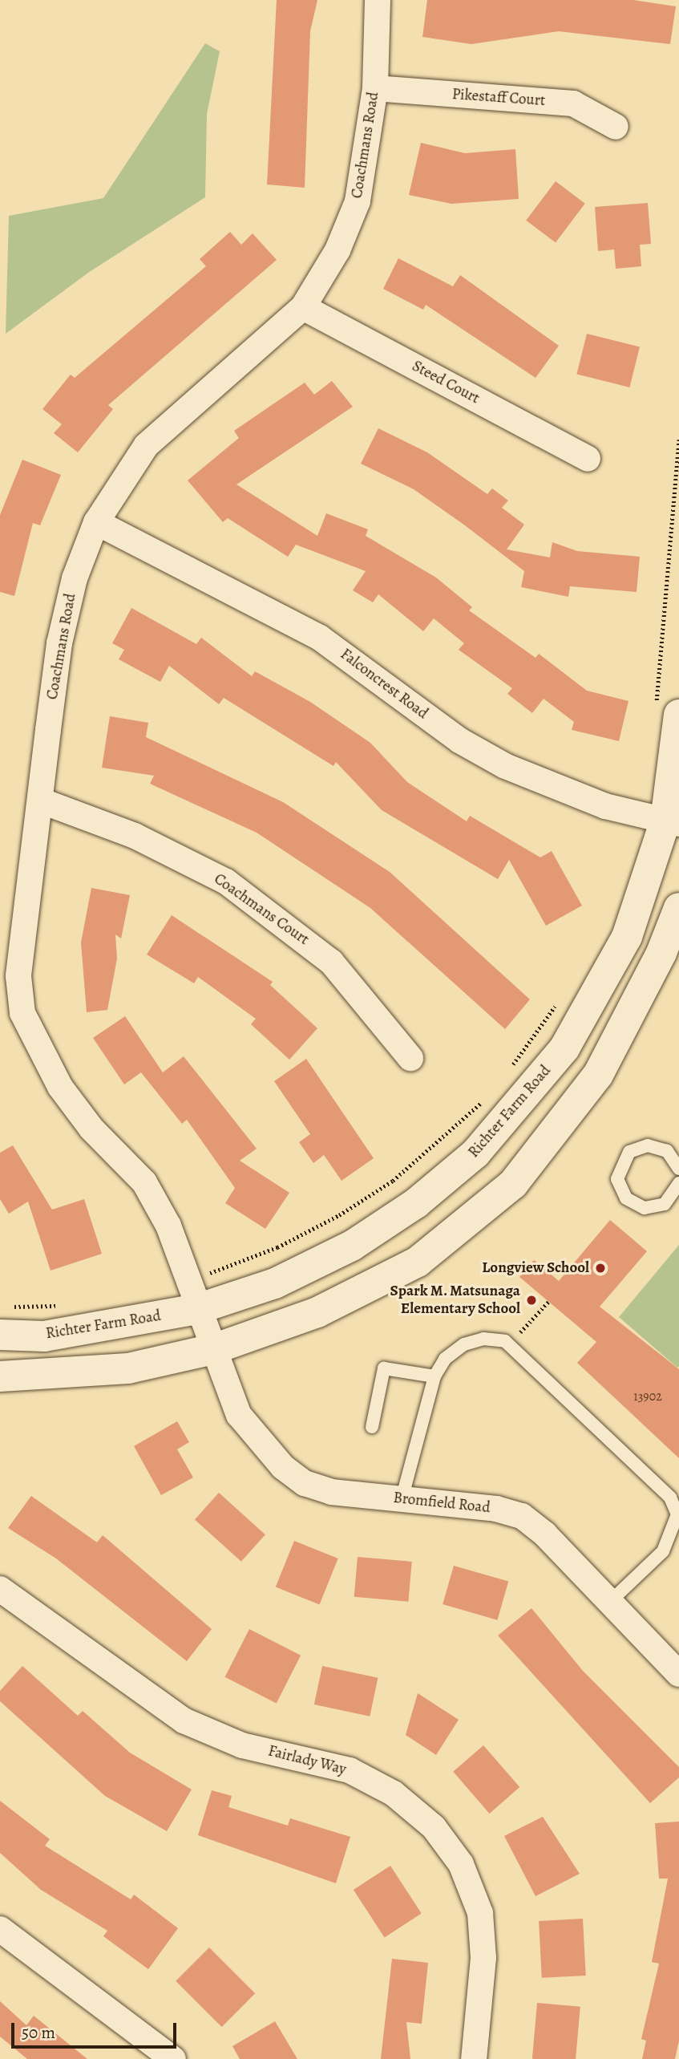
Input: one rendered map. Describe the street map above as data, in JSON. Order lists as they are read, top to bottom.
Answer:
{
  "streets": {
    "main road": ["Richter Farm Road"],
    "street": [
      "Pikestaff Court",
      "Coachmans Road",
      "Steed Court",
      "Falconcrest Road",
      "Coachmans Court",
      "Bromfield Road",
      "Fairlady Way"
    ]
  },
  "crossings": [
    ["Pikestaff Court", "Coachmans Road"],
    ["Coachmans Road", "Steed Court"],
    ["Coachmans Road", "Falconcrest Road"],
    ["Coachmans Road", "Coachmans Court"],
    ["Coachmans Road", "Richter Farm Road"],
    ["Coachmans Road", "Bromfield Road"],
    ["Falconcrest Road", "Richter Farm Road"],
    ["Richter Farm Road", "Bromfield Road"]
  ],
  "places": ["Longview School", "Spark M. Matsunaga Elementary School"],
  "house_numbers": ["13902"],
  "scale_bar": "50 m"
}
